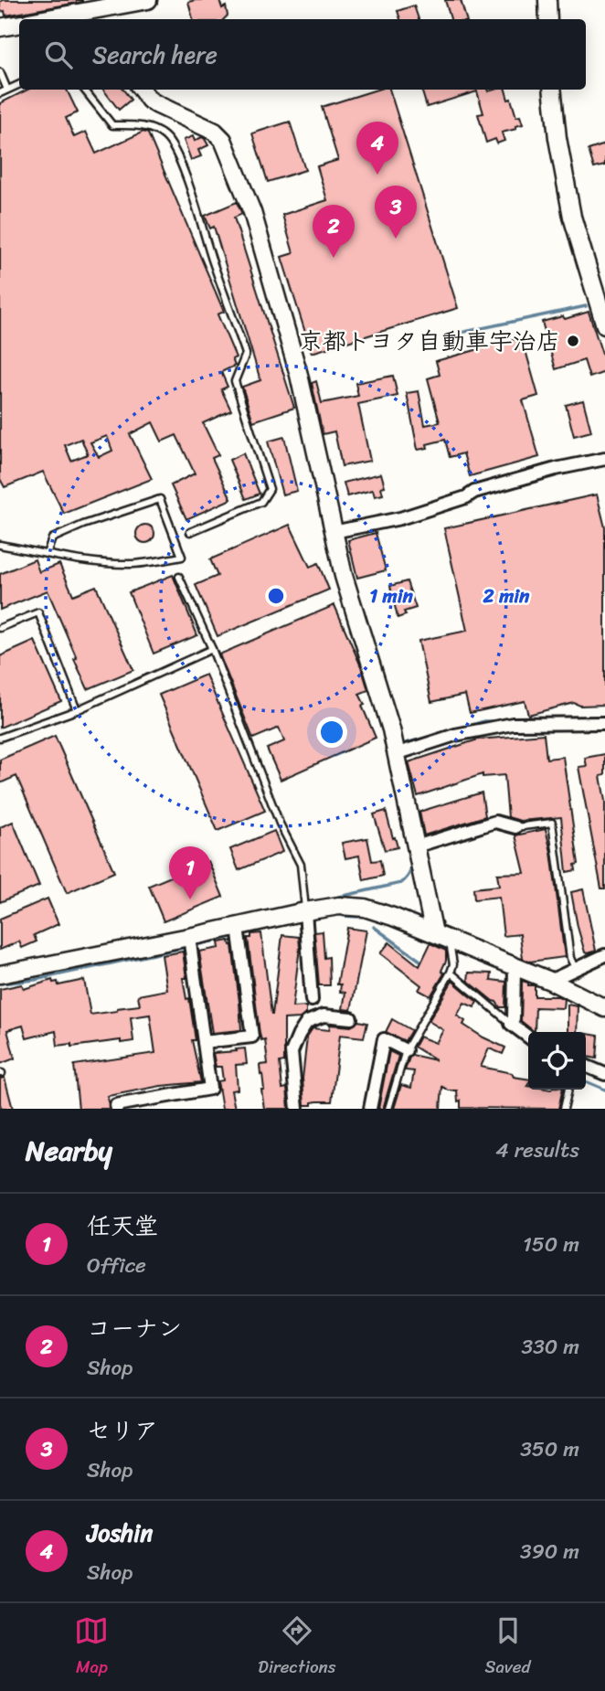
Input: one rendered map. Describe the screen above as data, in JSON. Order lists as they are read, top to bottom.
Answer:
{
  "places": ["京都トヨタ自動車宇治店"],
  "page": {
    "search": "Search here",
    "pins": [
      "4",
      "3",
      "2",
      "1"
    ],
    "heading": ["Nearby", "4 results"],
    "list": [
      {
        "mark": "1",
        "name": "任天堂",
        "note": "Office",
        "value": "150 m"
      },
      {
        "mark": "2",
        "name": "コーナン",
        "note": "Shop",
        "value": "330 m"
      },
      {
        "mark": "3",
        "name": "セリア",
        "note": "Shop",
        "value": "350 m"
      },
      {
        "mark": "4",
        "name": "Joshin",
        "note": "Shop",
        "value": "390 m"
      }
    ],
    "nav": ["Map", "Directions", "Saved"]
  },
  "rings": ["1 min", "2 min"]
}
